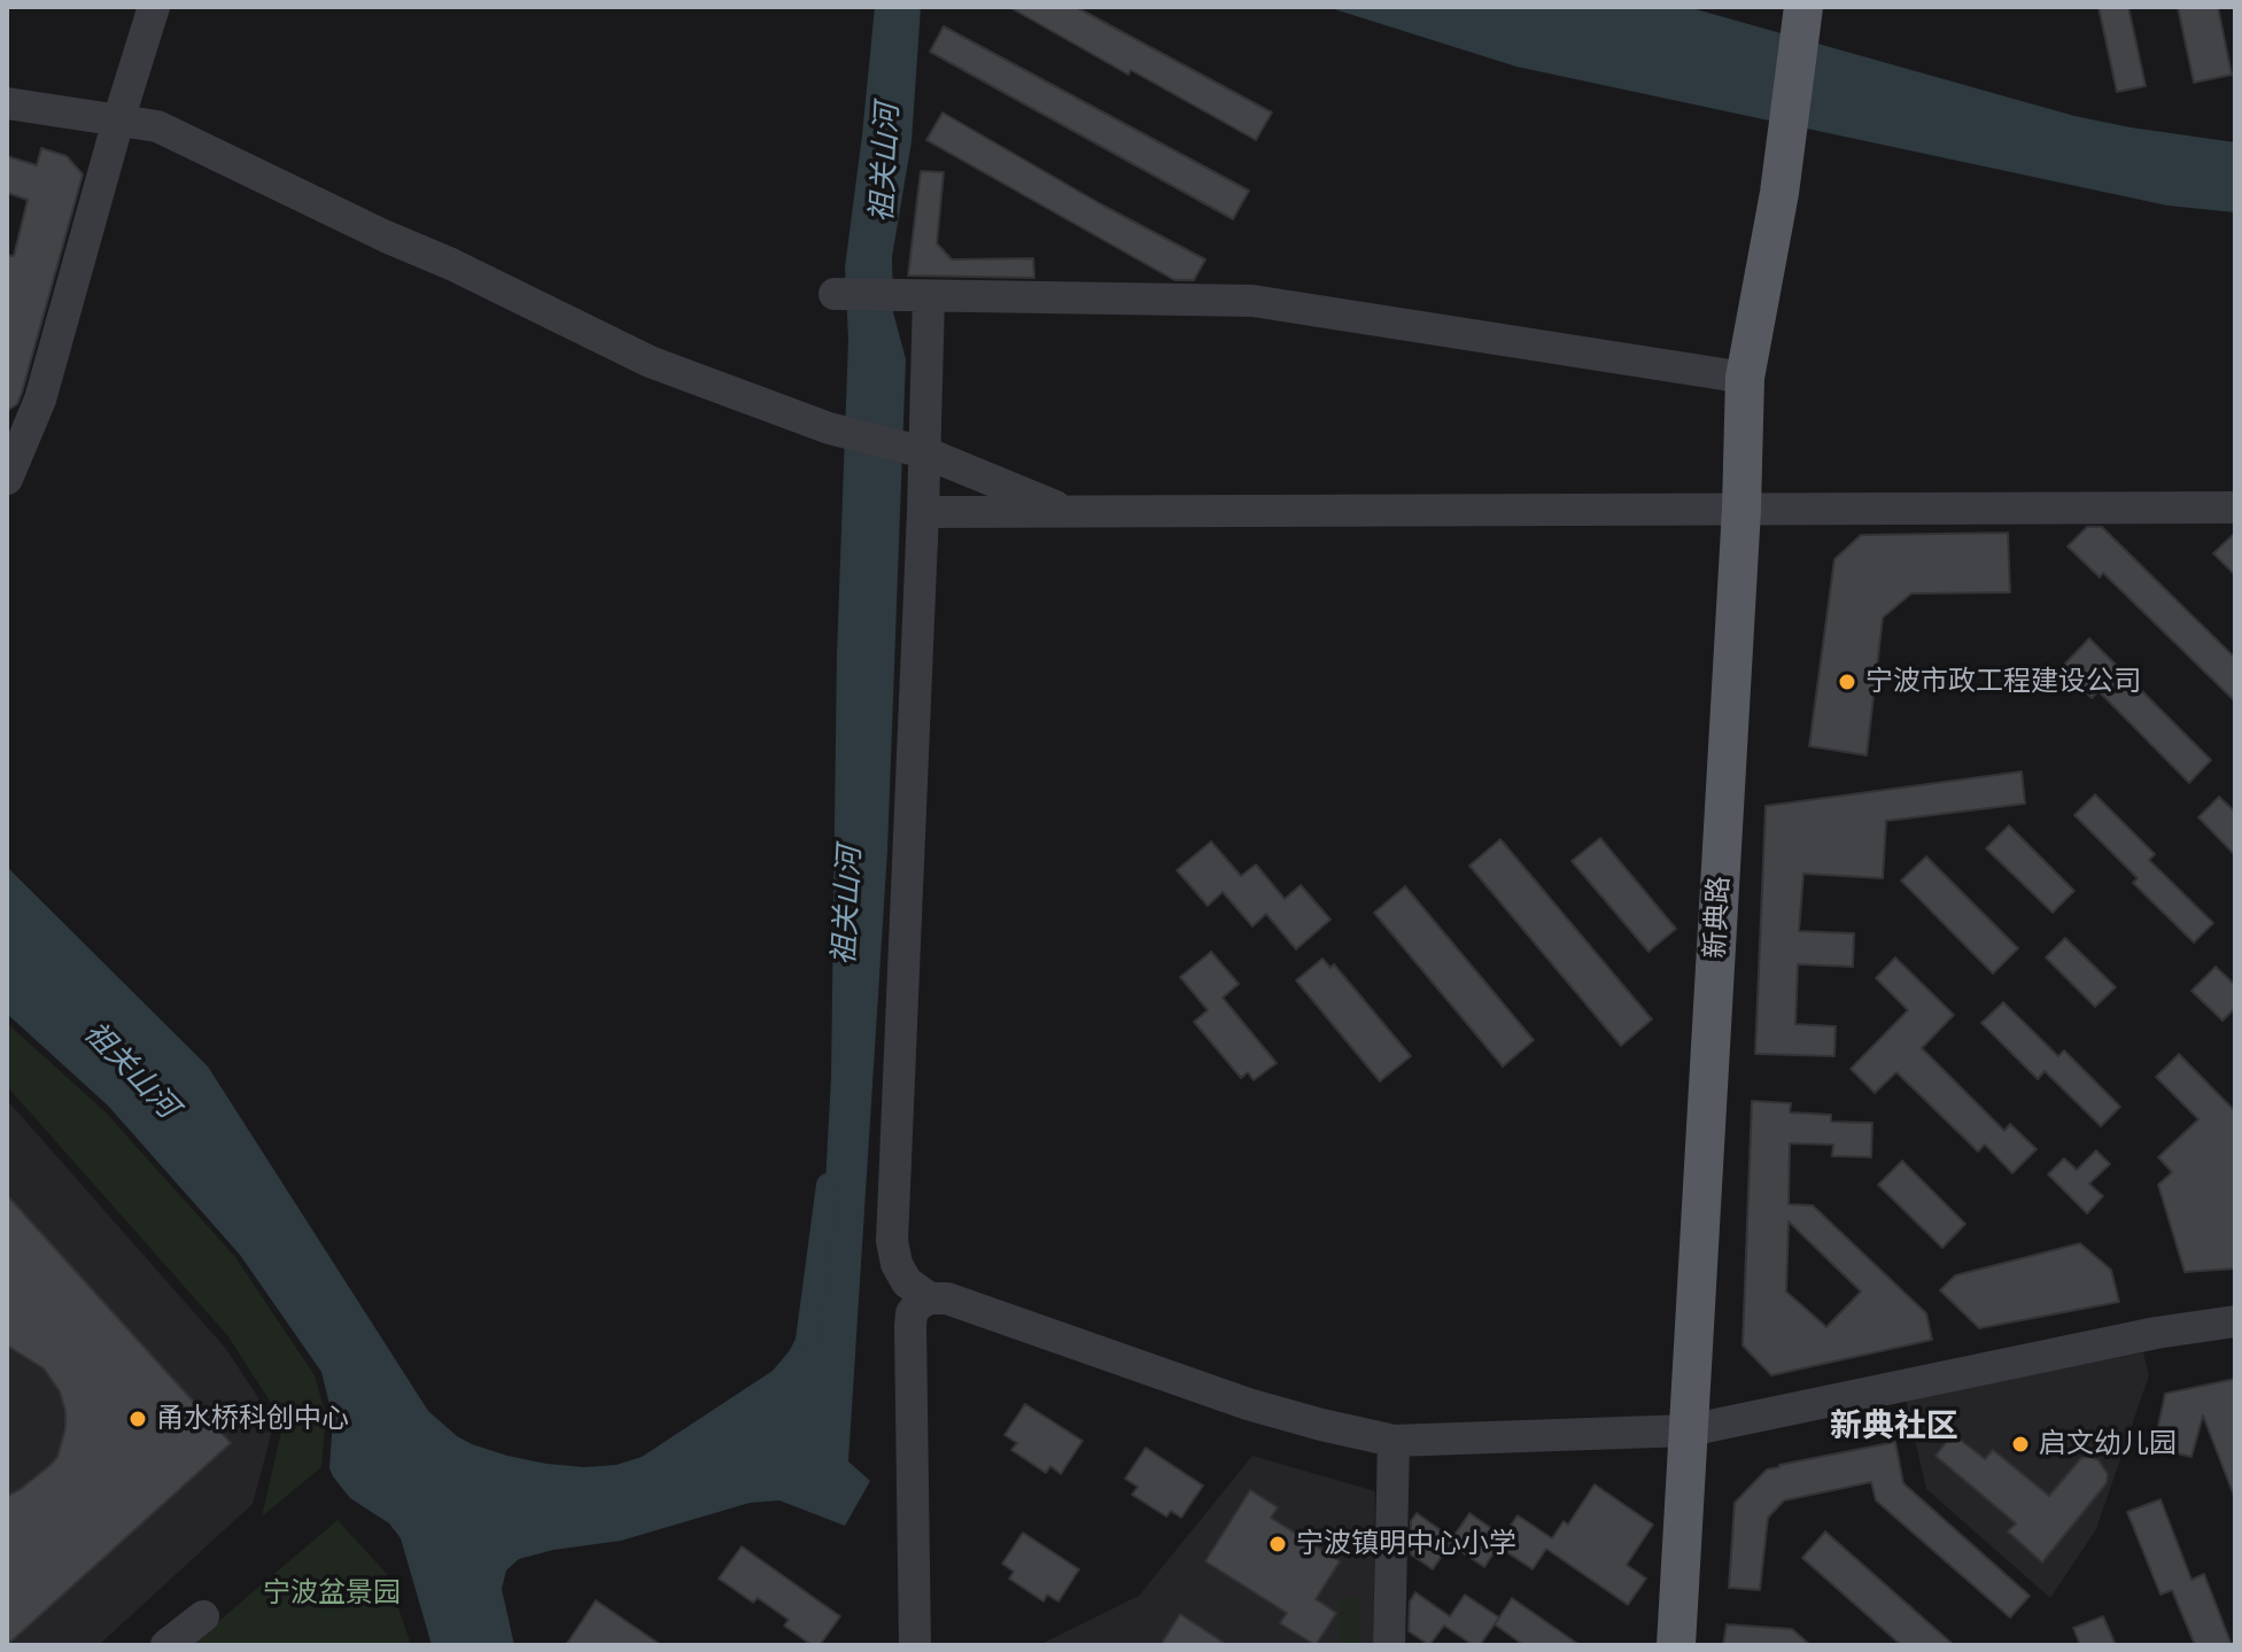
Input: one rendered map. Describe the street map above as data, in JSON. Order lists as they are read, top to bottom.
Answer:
{
  "streets": {
    "main road": ["新典路"]
  },
  "districts": ["新典社区"],
  "water": ["祖关山河"],
  "parks": ["宁波盆景园"],
  "places": [
    "宁波市政工程建设公司",
    "甬水桥科创中心",
    "启文幼儿园",
    "宁波镇明中心小学"
  ]
}
